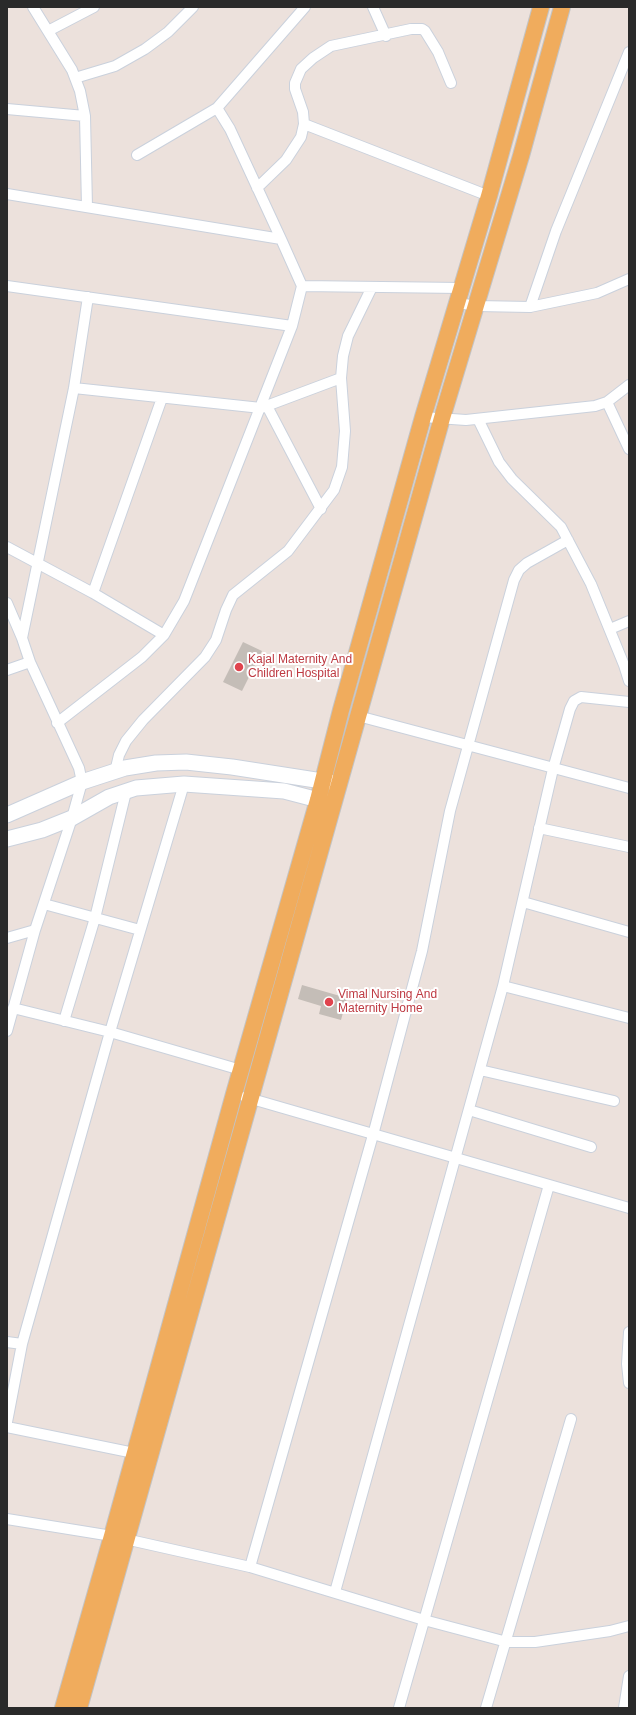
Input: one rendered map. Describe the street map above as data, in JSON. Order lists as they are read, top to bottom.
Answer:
{
  "places": ["Kajal Maternity And Children Hospital", "Vimal Nursing And Maternity Home"]
}
